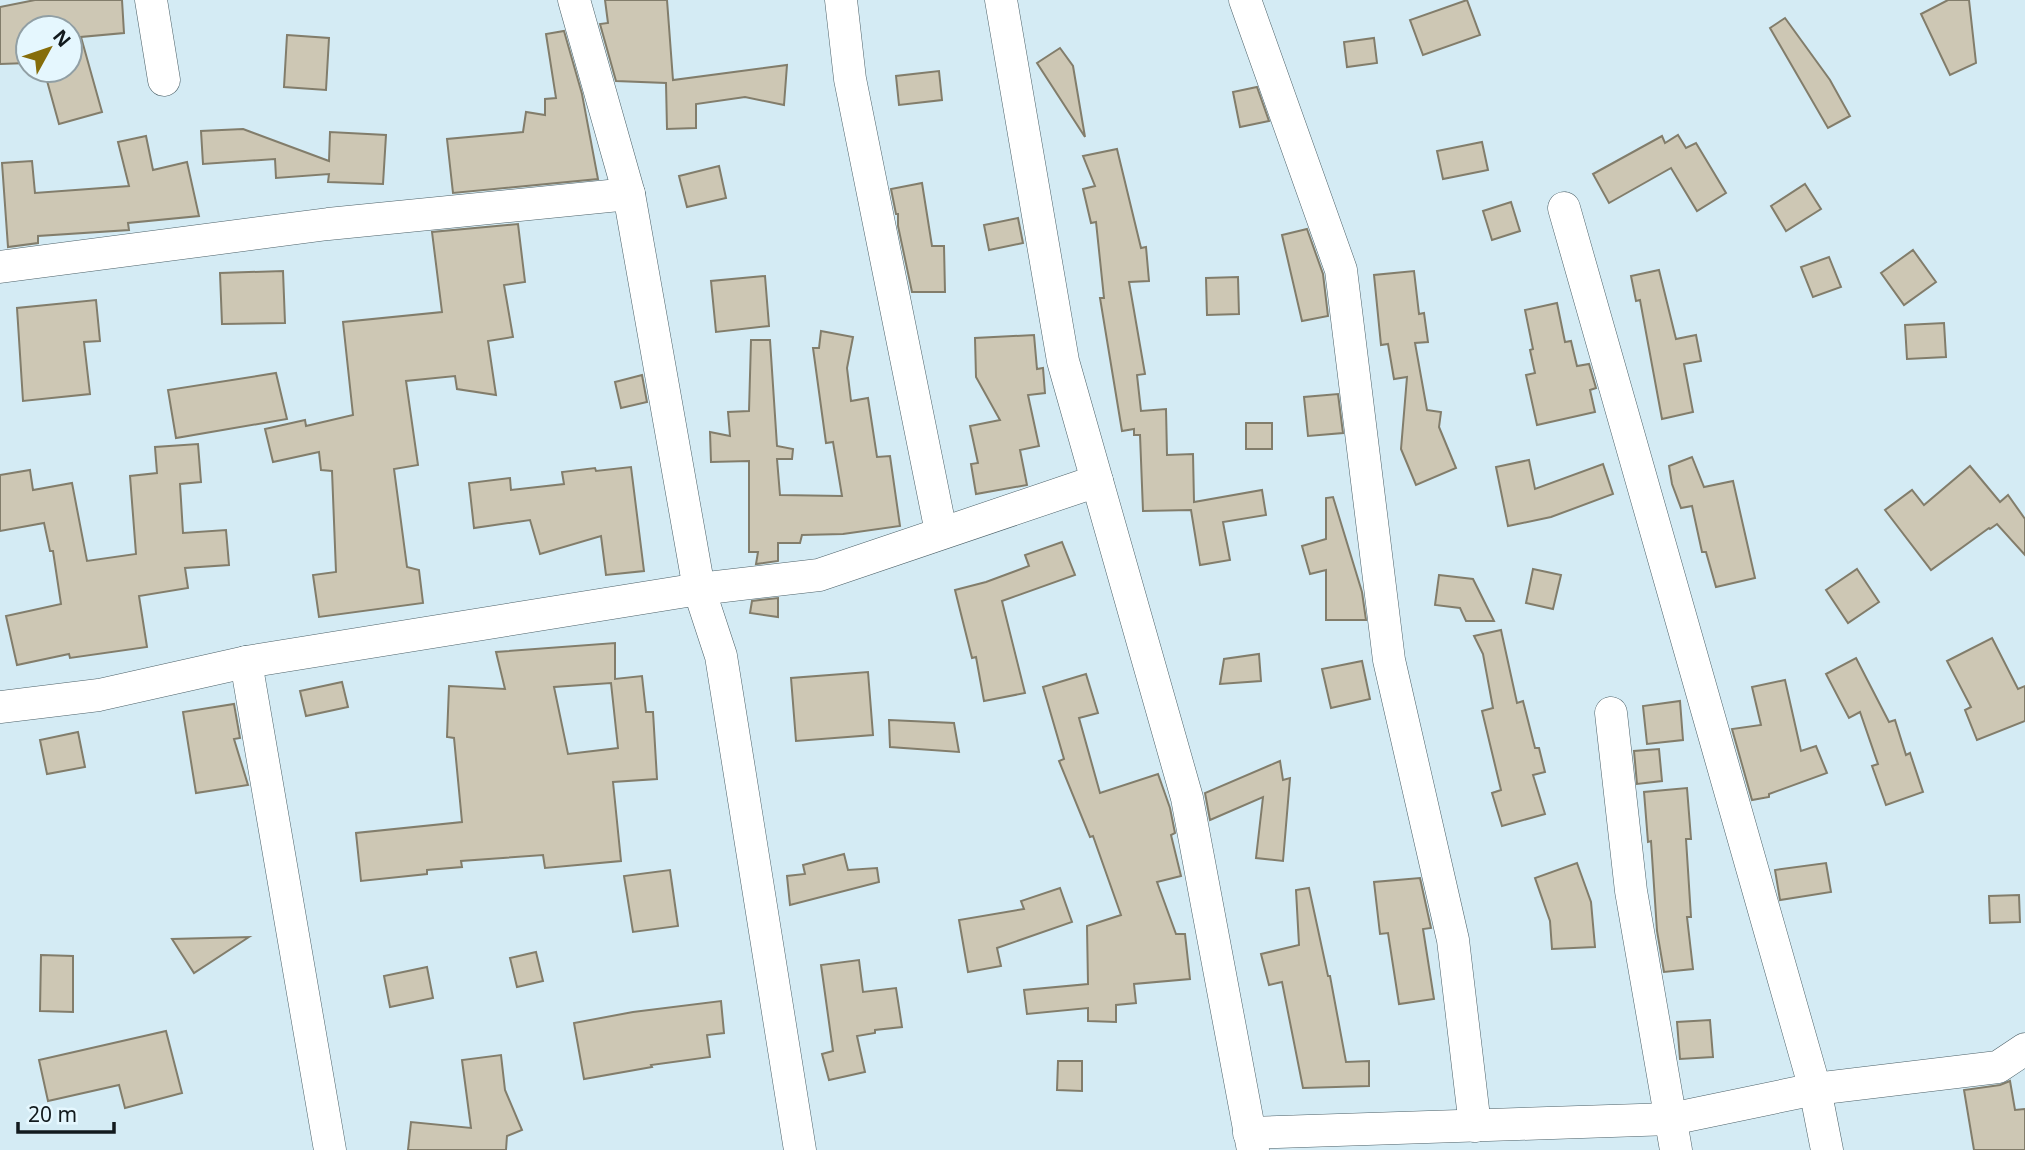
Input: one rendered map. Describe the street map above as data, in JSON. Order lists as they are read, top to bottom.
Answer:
{
  "scale_bar": "20 m",
  "north": "top right"
}
